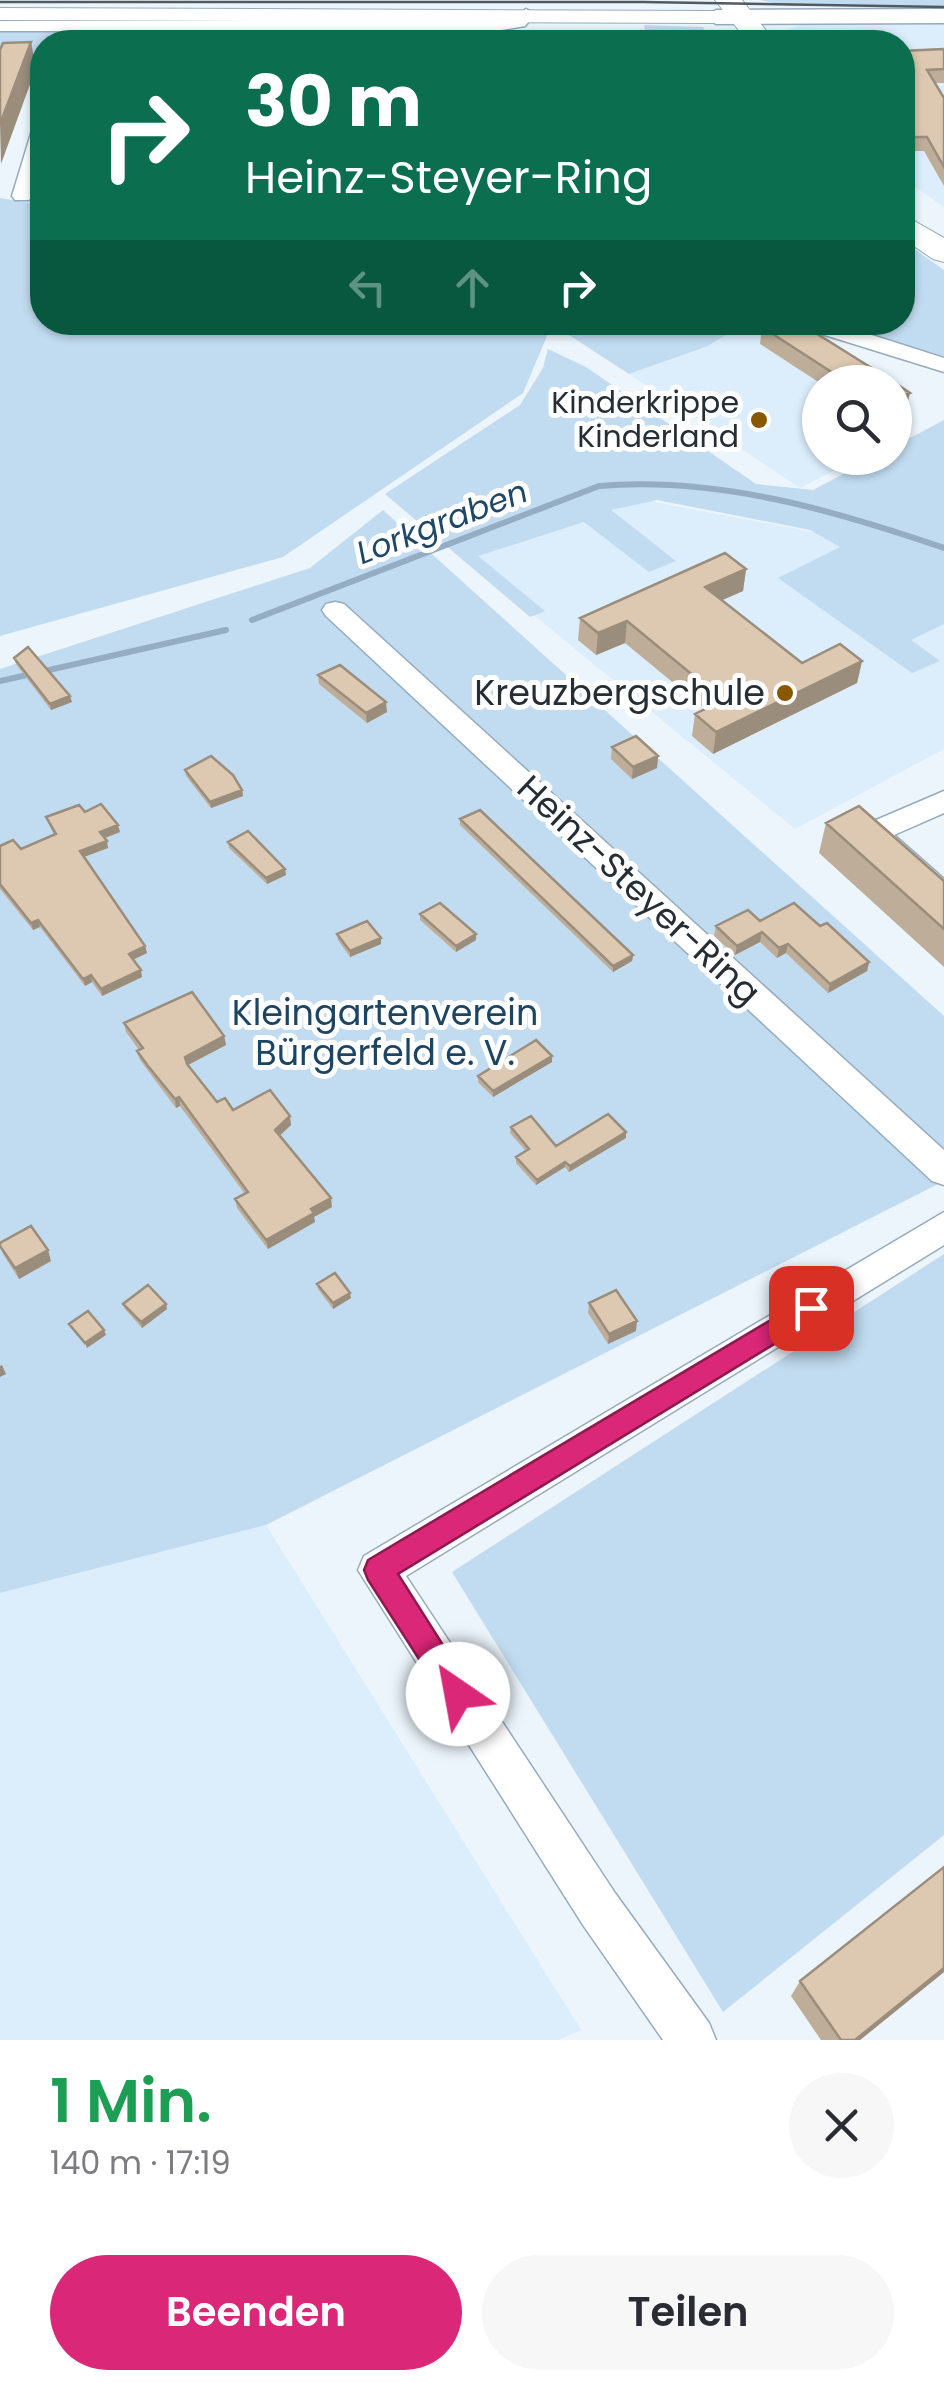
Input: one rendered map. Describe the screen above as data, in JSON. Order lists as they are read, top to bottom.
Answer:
{
  "streets": {
    "street": ["Heinz-Steyer-Ring"]
  },
  "water": ["Lorkgraben"],
  "parks": ["Kleingartenverein Bürgerfeld e. V."],
  "places": ["Kinderkrippe Kinderland", "Kreuzbergschule"],
  "page": {
    "turn": ["30 m", "Heinz-Steyer-Ring"],
    "heading": ["1 Min.", "140 m · 17:19"],
    "buttons": ["Beenden", "Teilen"]
  }
}
